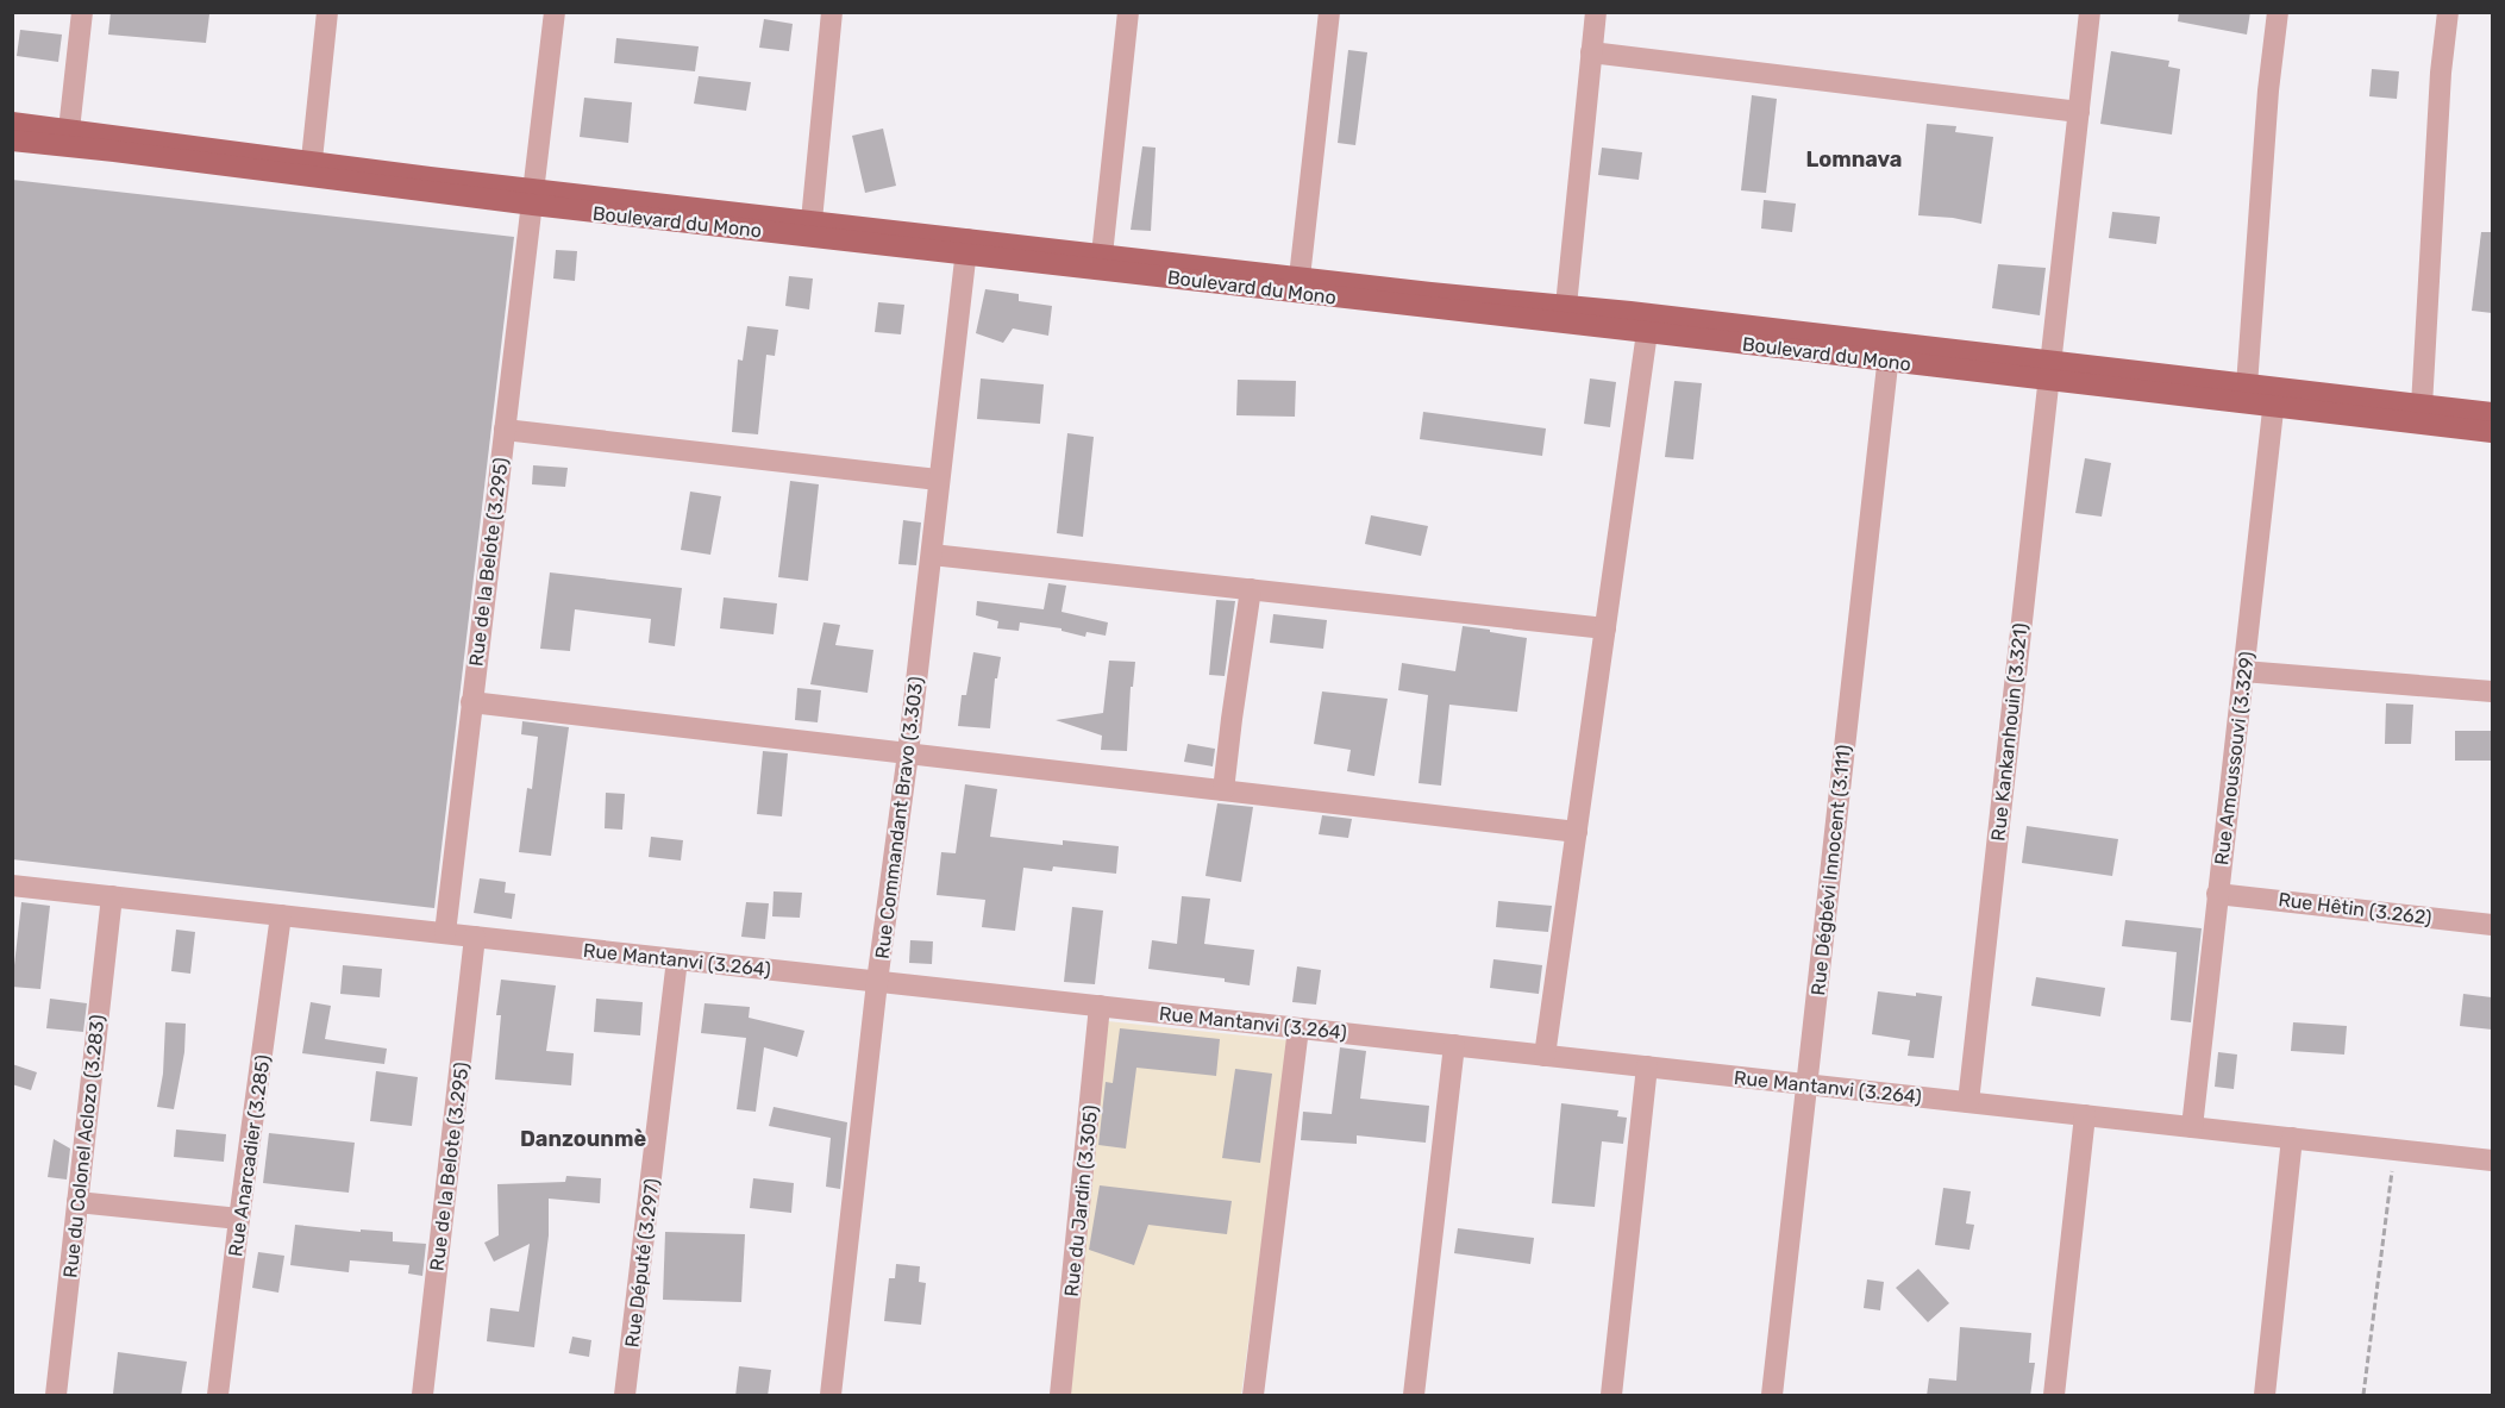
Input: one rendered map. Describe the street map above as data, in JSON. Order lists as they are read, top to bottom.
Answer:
{
  "streets": {
    "main road": ["Boulevard du Mono"],
    "street": [
      "Rue de la Belote (3.295)",
      "Rue Kankanhouin (3.321)",
      "Rue Amoussouvi (3.329)",
      "Rue Commandant Bravo (3.303)",
      "Rue Dégbévi Innocent (3.111)",
      "Rue Hêtin (3.262)",
      "Rue Mantanvi (3.264)",
      "Rue du Colonel Aclozo (3.283)",
      "Rue Anarcadier (3.285)",
      "Rue du Jardin (3.305)",
      "Rue Député (3.297)"
    ]
  },
  "crossings": [
    ["Boulevard du Mono", "Rue de la Belote (3.295)"],
    ["Boulevard du Mono", "Rue Kankanhouin (3.321)"],
    ["Boulevard du Mono", "Rue Amoussouvi (3.329)"],
    ["Boulevard du Mono", "Rue Commandant Bravo (3.303)"],
    ["Boulevard du Mono", "Rue Dégbévi Innocent (3.111)"],
    ["Rue de la Belote (3.295)", "Rue Mantanvi (3.264)"],
    ["Rue Kankanhouin (3.321)", "Rue Mantanvi (3.264)"],
    ["Rue Amoussouvi (3.329)", "Rue Hêtin (3.262)"],
    ["Rue Amoussouvi (3.329)", "Rue Mantanvi (3.264)"],
    ["Rue Commandant Bravo (3.303)", "Rue Mantanvi (3.264)"],
    ["Rue Dégbévi Innocent (3.111)", "Rue Mantanvi (3.264)"],
    ["Rue Mantanvi (3.264)", "Rue du Colonel Aclozo (3.283)"],
    ["Rue Mantanvi (3.264)", "Rue Anarcadier (3.285)"],
    ["Rue Mantanvi (3.264)", "Rue du Jardin (3.305)"],
    ["Rue Mantanvi (3.264)", "Rue Député (3.297)"]
  ],
  "districts": ["Lomnava", "Danzounmè"]
}
